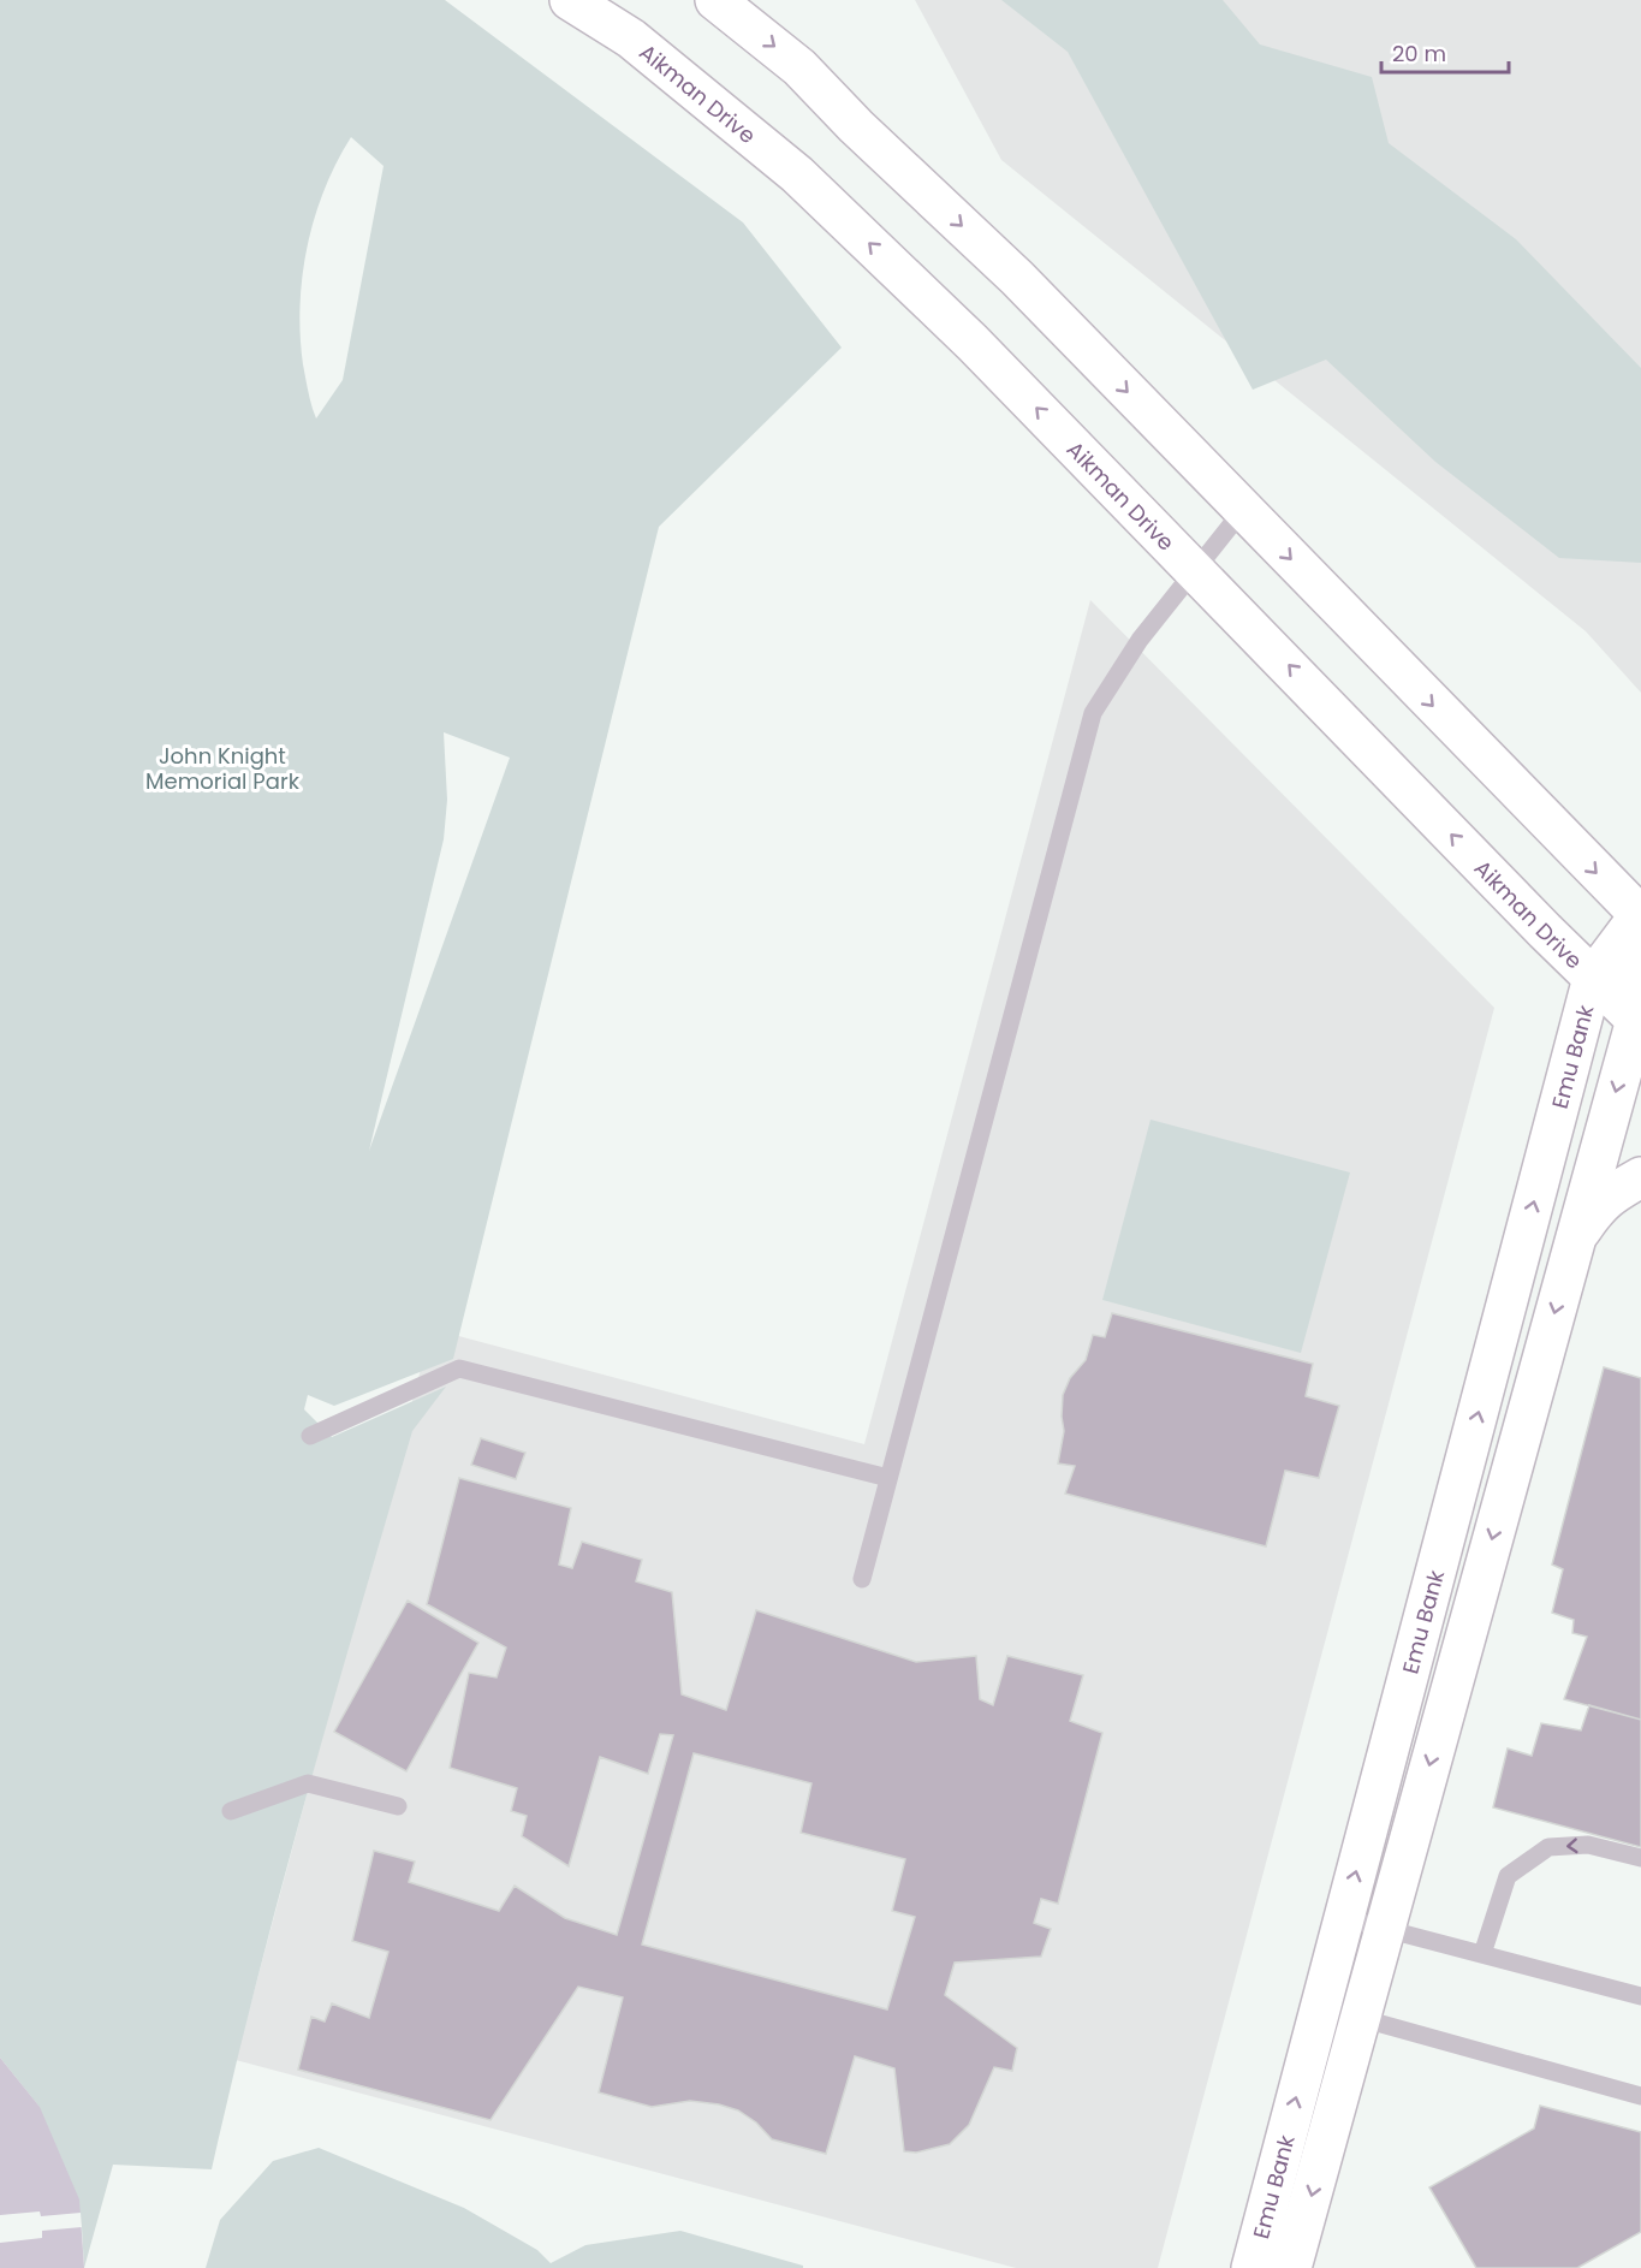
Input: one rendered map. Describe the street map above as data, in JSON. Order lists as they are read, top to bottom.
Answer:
{
  "streets": {
    "main road": ["Aikman Drive", "Emu Bank"]
  },
  "crossings": [
    ["Aikman Drive", "Emu Bank"]
  ],
  "parks": ["John Knight Memorial Park"],
  "scale_bar": "20 m"
}
